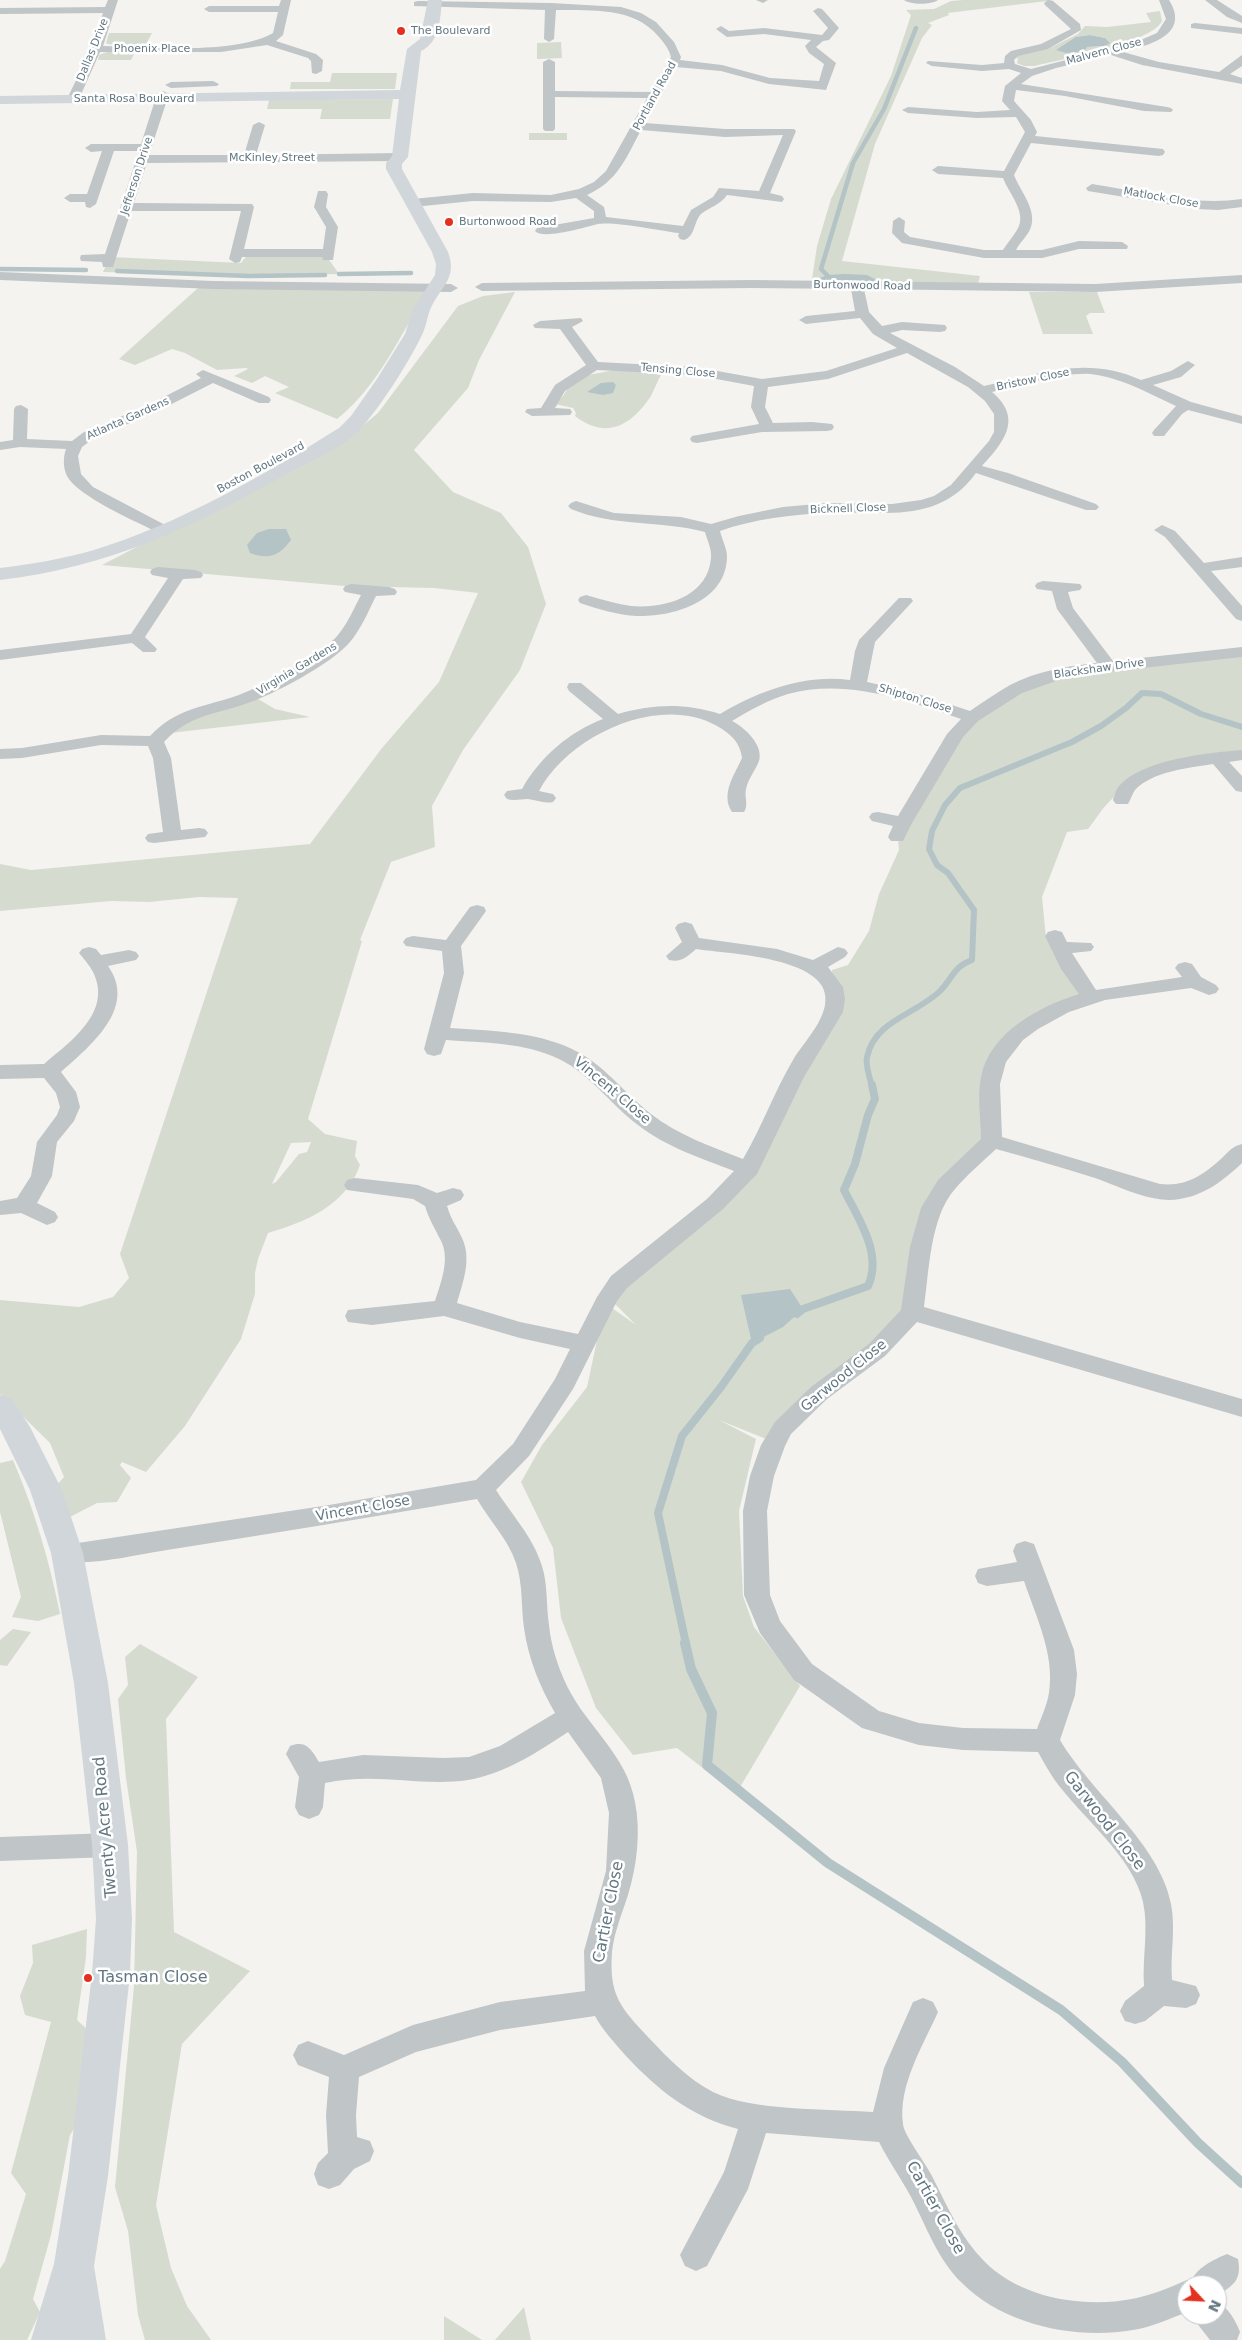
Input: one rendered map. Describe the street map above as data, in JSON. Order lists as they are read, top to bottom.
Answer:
{
  "streets": {
    "street": [
      "Phoenix Place",
      "Dallas Drive",
      "Malvern Close",
      "Portland Road",
      "Santa Rosa Boulevard",
      "McKinley Street",
      "Jefferson Drive",
      "Matlock Close",
      "Burtonwood Road",
      "Tensing Close",
      "Bristow Close",
      "Atlanta Gardens",
      "Boston Boulevard",
      "Bicknell Close",
      "Virginia Gardens",
      "Blackshaw Drive",
      "Shipton Close",
      "Vincent Close",
      "Garwood Close",
      "Twenty Acre Road",
      "Cartier Close"
    ]
  },
  "crossings": [
    ["Phoenix Place", "Dallas Drive"],
    ["Dallas Drive", "Santa Rosa Boulevard"],
    ["Portland Road", "Boston Boulevard"],
    ["Santa Rosa Boulevard", "Jefferson Drive"],
    ["McKinley Street", "Jefferson Drive"],
    ["McKinley Street", "Boston Boulevard"],
    ["Burtonwood Road", "Bicknell Close"],
    ["Tensing Close", "Bicknell Close"],
    ["Bristow Close", "Bicknell Close"],
    ["Atlanta Gardens", "Boston Boulevard"],
    ["Blackshaw Drive", "Shipton Close"],
    ["Vincent Close", "Twenty Acre Road"],
    ["Vincent Close", "Cartier Close"]
  ],
  "places": ["The Boulevard", "Burtonwood Road", "Tasman Close"],
  "north": "bottom right"
}
